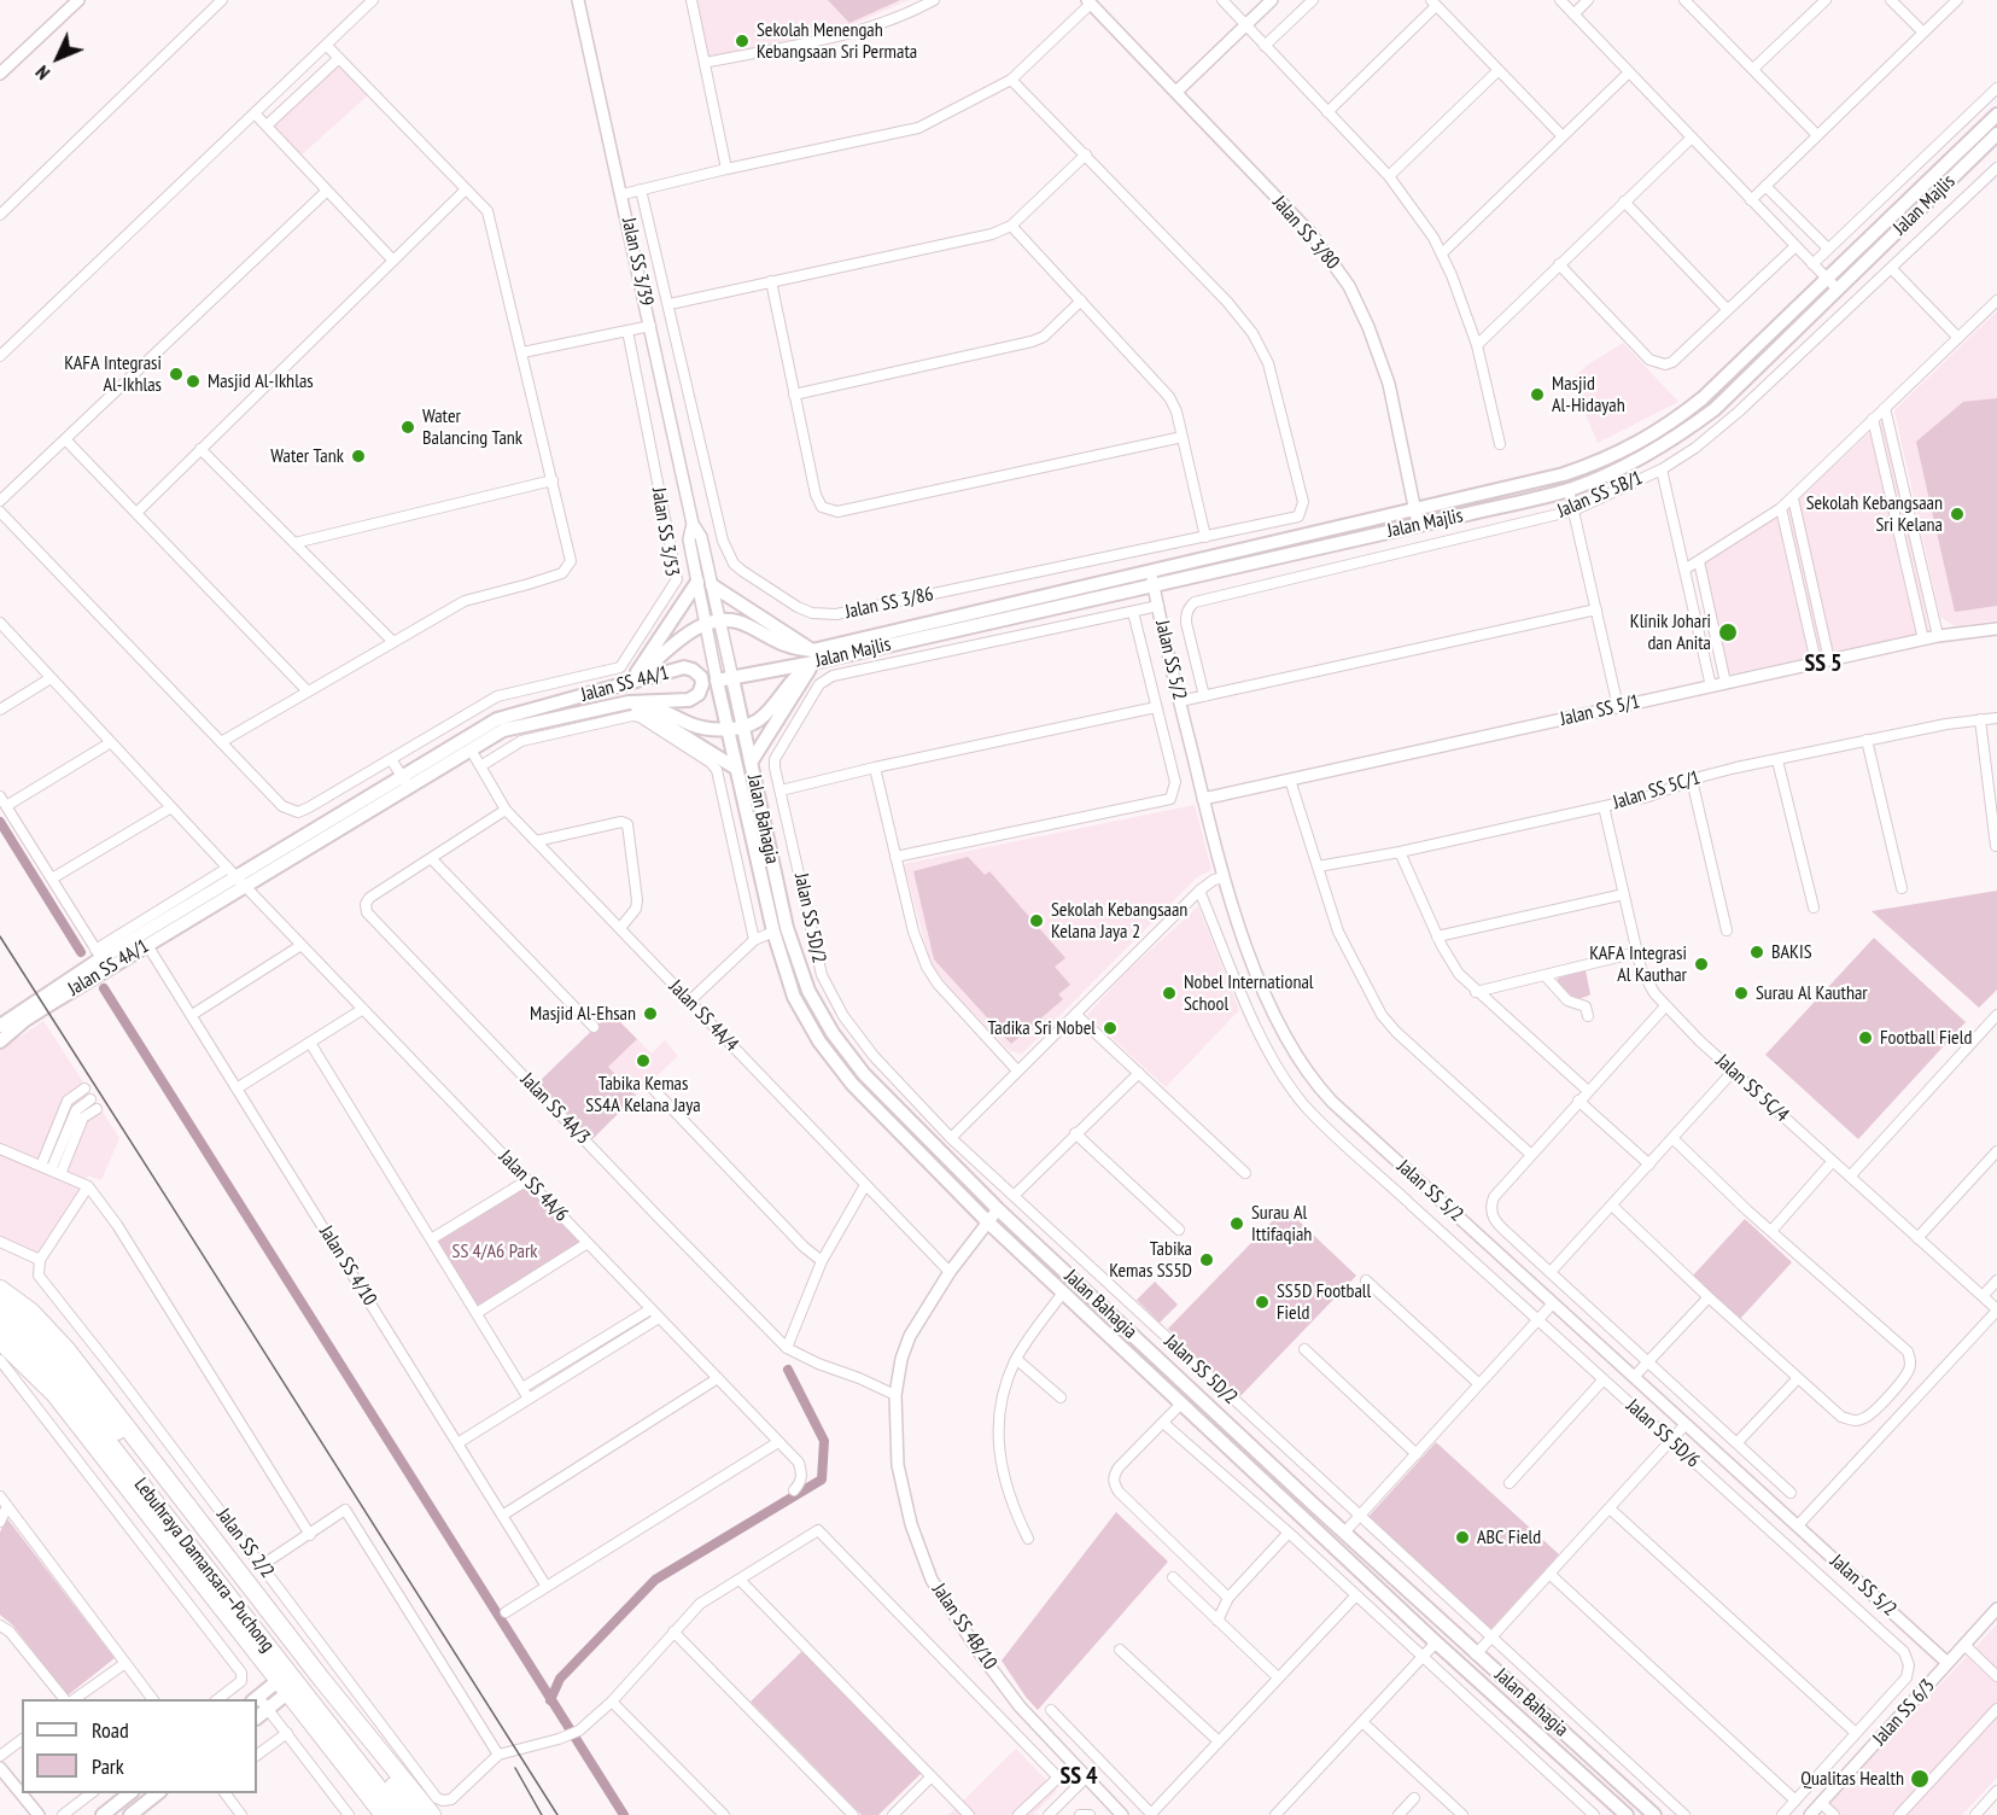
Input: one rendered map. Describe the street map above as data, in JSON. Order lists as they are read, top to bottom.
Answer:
{
  "streets": {
    "highway": ["Lebuhraya Damansara–Puchong"],
    "main road": ["Jalan Majlis", "Jalan SS 4A/1", "Jalan Bahagia"],
    "street": [
      "Jalan SS 3/80",
      "Jalan SS 3/39",
      "Jalan SS 5B/1",
      "Jalan SS 3/53",
      "Jalan SS 3/86",
      "Jalan SS 5/2",
      "Jalan SS 5/1",
      "Jalan SS 5C/1",
      "Jalan SS 5D/2",
      "Jalan SS 4A/4",
      "Jalan SS 5C/4",
      "Jalan SS 4A/3",
      "Jalan SS 4A/6",
      "Jalan SS 4/10",
      "Jalan SS 5D/6",
      "Jalan SS 2/2",
      "Jalan SS 4B/10",
      "Jalan SS 6/3"
    ]
  },
  "crossings": [
    ["Jalan Majlis", "Jalan SS 3/80"],
    ["Jalan Majlis", "Jalan SS 3/39"],
    ["Jalan Majlis", "Jalan SS 5/2"],
    ["Jalan Majlis", "Jalan Bahagia"],
    ["Jalan SS 3/39", "Jalan Bahagia"],
    ["Jalan SS 5/2", "Jalan SS 5/1"],
    ["Jalan SS 5/2", "Jalan SS 6/3"],
    ["Jalan SS 4A/1", "Jalan SS 4A/4"],
    ["Jalan SS 4A/1", "Jalan SS 4A/6"],
    ["Jalan SS 4A/1", "Jalan SS 4/10"],
    ["Jalan SS 5C/1", "Jalan SS 5C/4"],
    ["Jalan Bahagia", "Jalan SS 4B/10"],
    ["Jalan SS 4A/4", "Jalan SS 4A/3"],
    ["Jalan SS 4A/4", "Jalan SS 4B/10"],
    ["Jalan SS 4A/3", "Jalan SS 4B/10"]
  ],
  "districts": ["SS 5", "SS 4"],
  "parks": ["SS 4/A6 Park"],
  "places": [
    "Sekolah Menengah Kebangsaan Sri Permata",
    "KAFA Integrasi Al-Ikhlas",
    "Masjid Al-Ikhlas",
    "Masjid Al-Hidayah",
    "Water Balancing Tank",
    "Water Tank",
    "Sekolah Kebangsaan Sri Kelana",
    "Klinik Johari dan Anita",
    "Sekolah Kebangsaan Kelana Jaya 2",
    "BAKIS",
    "KAFA Integrasi Al Kauthar",
    "Nobel International School",
    "Surau Al Kauthar",
    "Masjid Al-Ehsan",
    "Tadika Sri Nobel",
    "Football Field",
    "Tabika Kemas SS4A Kelana Jaya",
    "Surau Al Ittifaqiah",
    "Tabika Kemas SS5D",
    "SS5D Football Field",
    "ABC Field",
    "Qualitas Health"
  ],
  "legend": ["Road", "Park"],
  "north": "bottom left"
}
